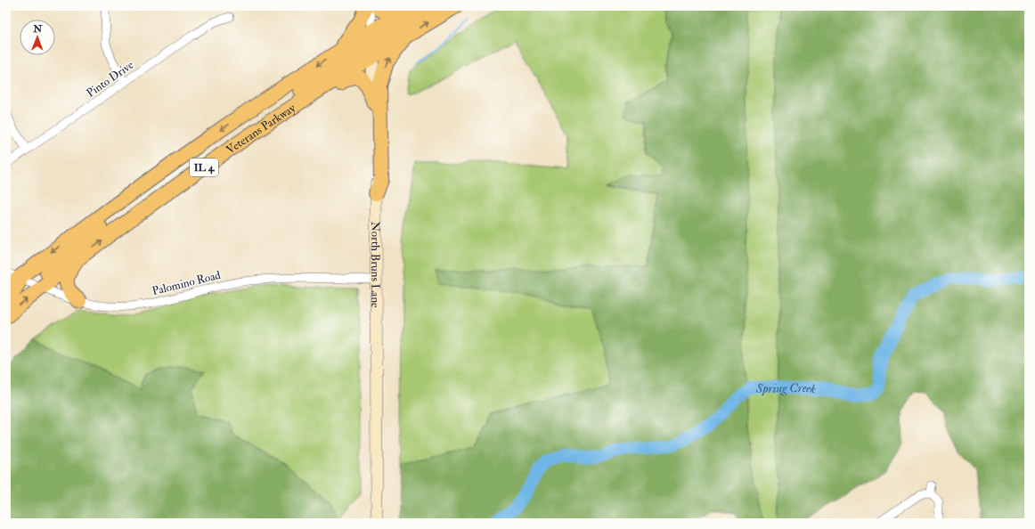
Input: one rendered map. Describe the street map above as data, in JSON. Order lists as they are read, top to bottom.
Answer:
{
  "streets": {
    "highway": ["Veterans Parkway", "IL 4"],
    "main road": ["North Bruns Lane"],
    "street": ["Pinto Drive", "Palomino Road"]
  },
  "crossings": [
    ["Veterans Parkway", "North Bruns Lane"],
    ["Veterans Parkway", "Palomino Road"],
    ["North Bruns Lane", "Palomino Road"]
  ],
  "water": ["Spring Creek"],
  "north": "top"
}
